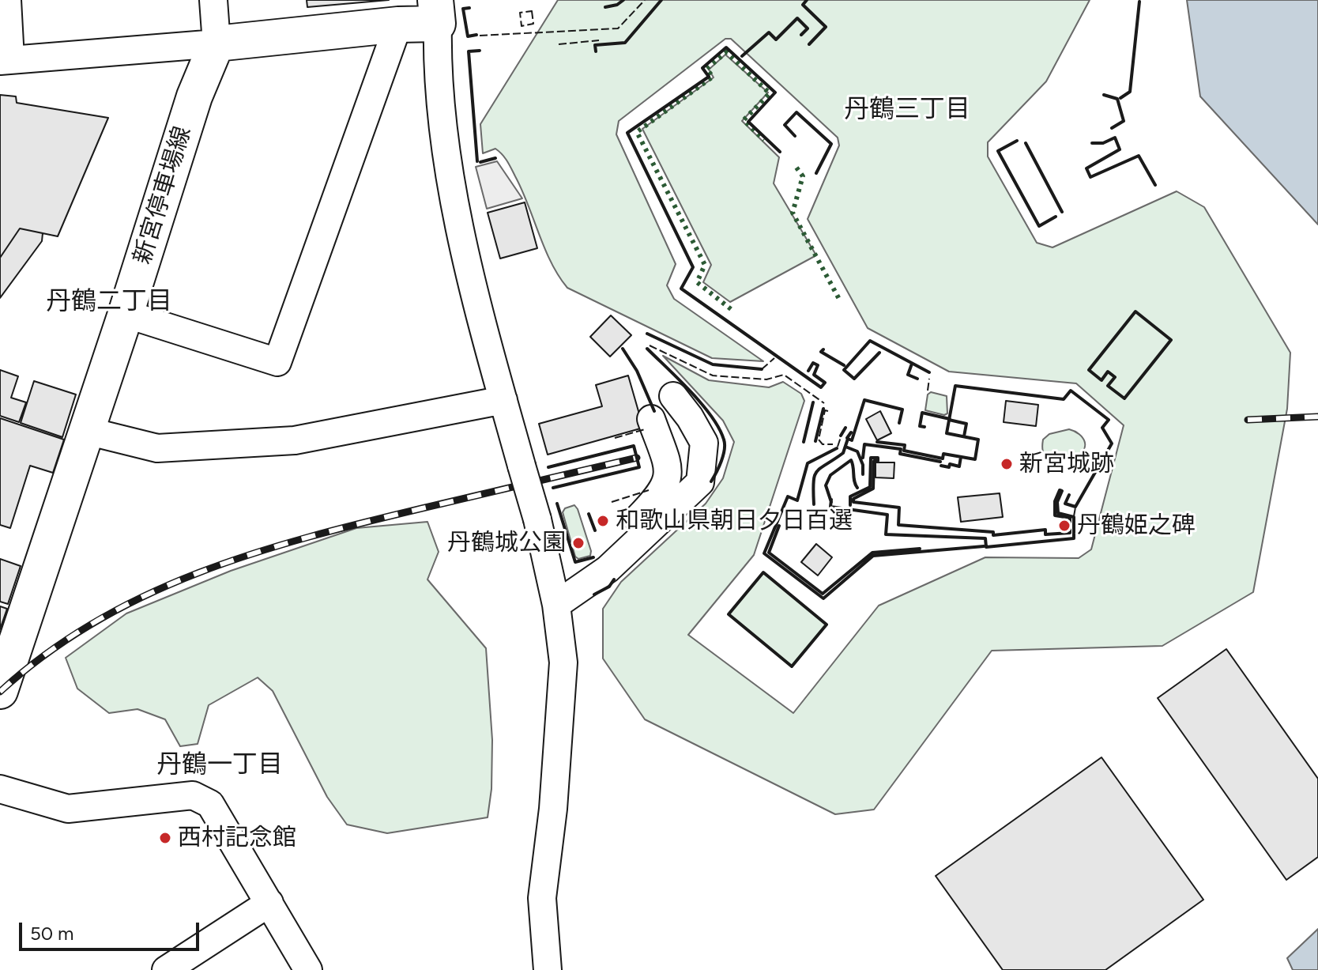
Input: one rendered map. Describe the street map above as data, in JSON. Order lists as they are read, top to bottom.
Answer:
{
  "streets": {
    "main road": ["新宮停車場線"]
  },
  "districts": ["丹鶴三丁目", "丹鶴二丁目", "丹鶴一丁目"],
  "places": [
    "新宮城跡",
    "和歌山県朝日夕日百選",
    "丹鶴姫之碑",
    "丹鶴城公園",
    "西村記念館"
  ],
  "scale_bar": "50 m"
}
